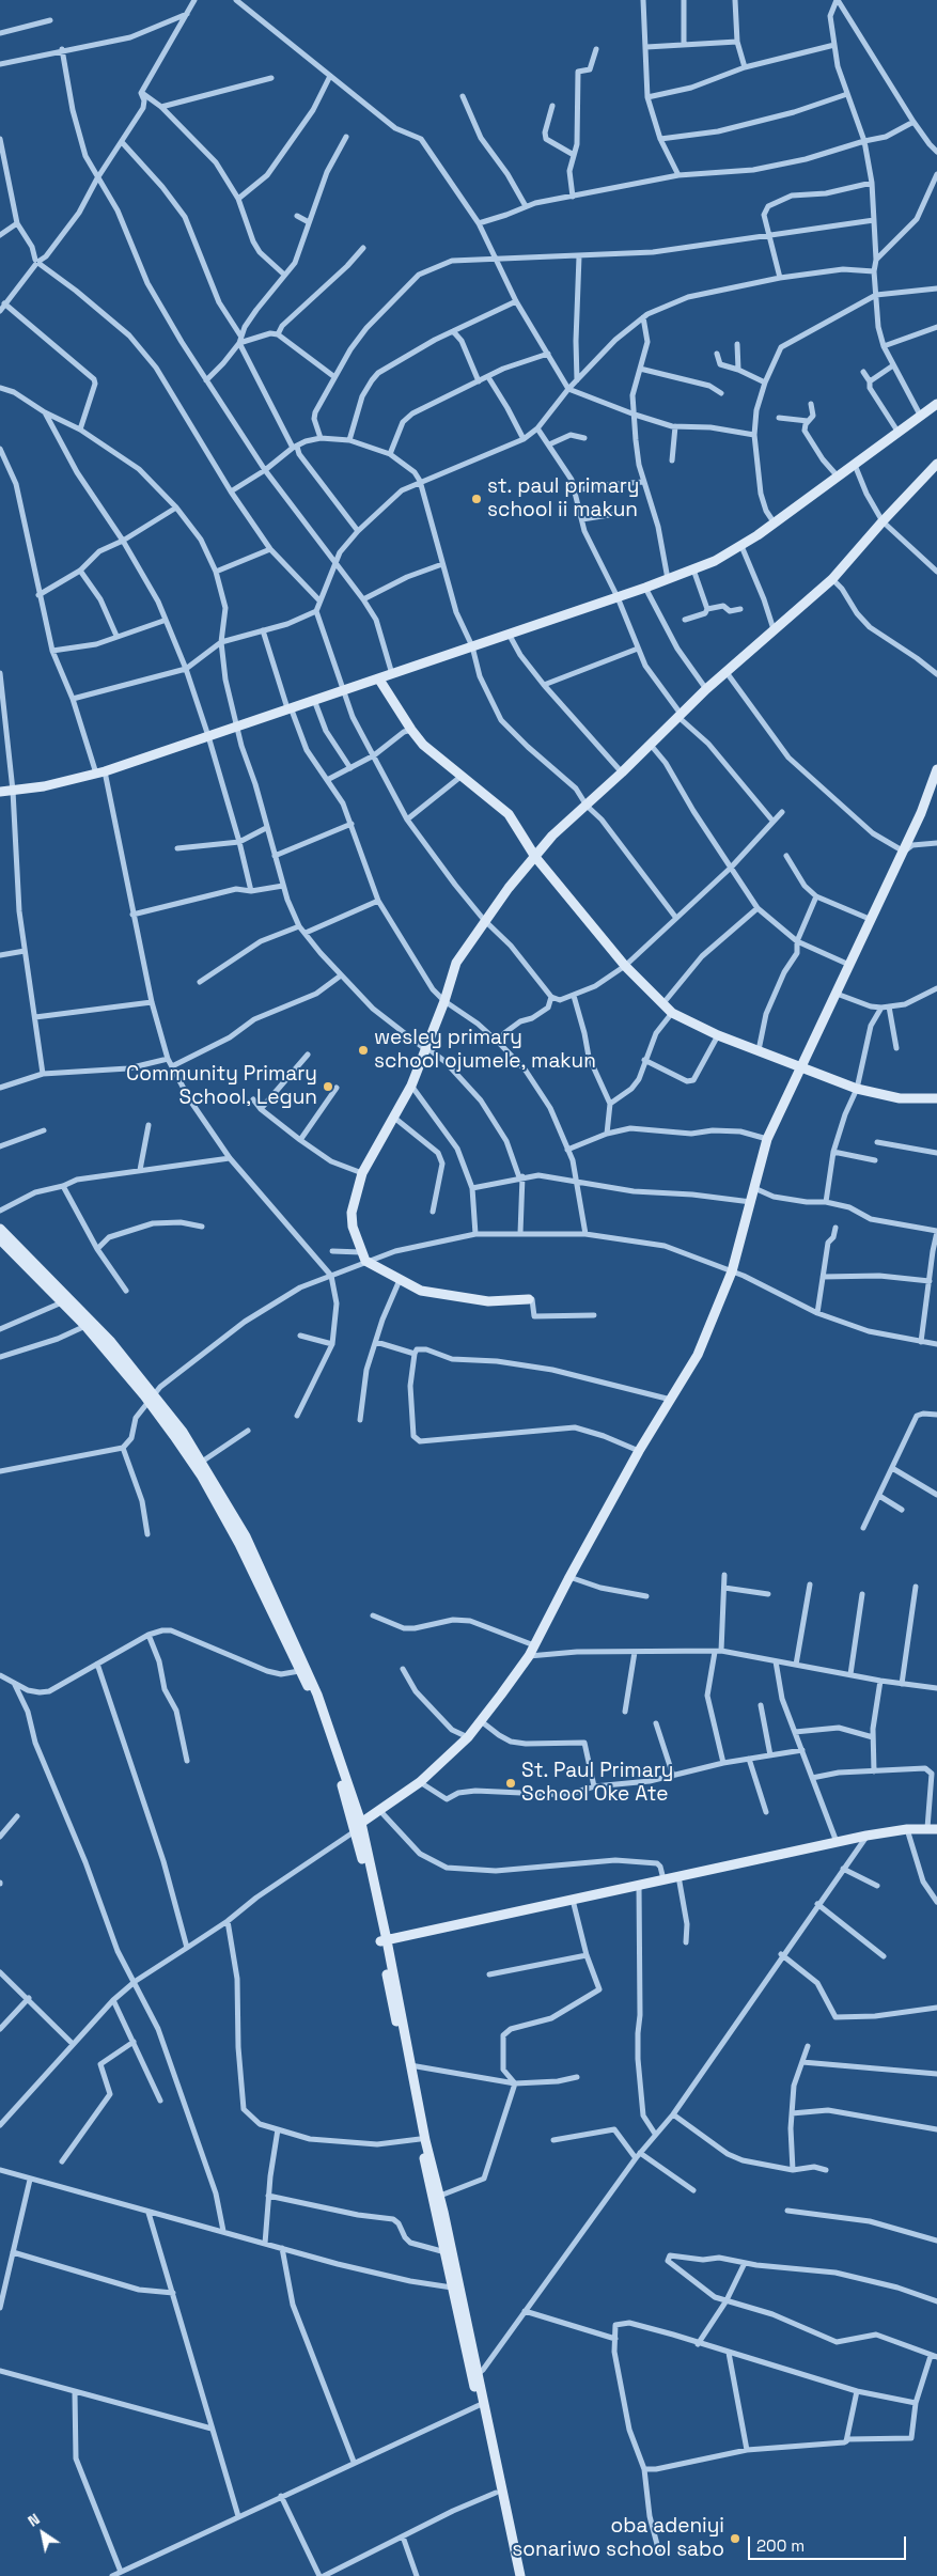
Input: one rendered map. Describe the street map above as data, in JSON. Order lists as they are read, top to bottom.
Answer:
{
  "places": [
    "st. paul primary school ii makun",
    "wesley primary school ojumele, makun",
    "Community Primary School, Legun",
    "St. Paul Primary School Oke Ate",
    "oba adeniyi sonariwo school sabo"
  ],
  "scale_bar": "200 m",
  "north": "top left"
}
